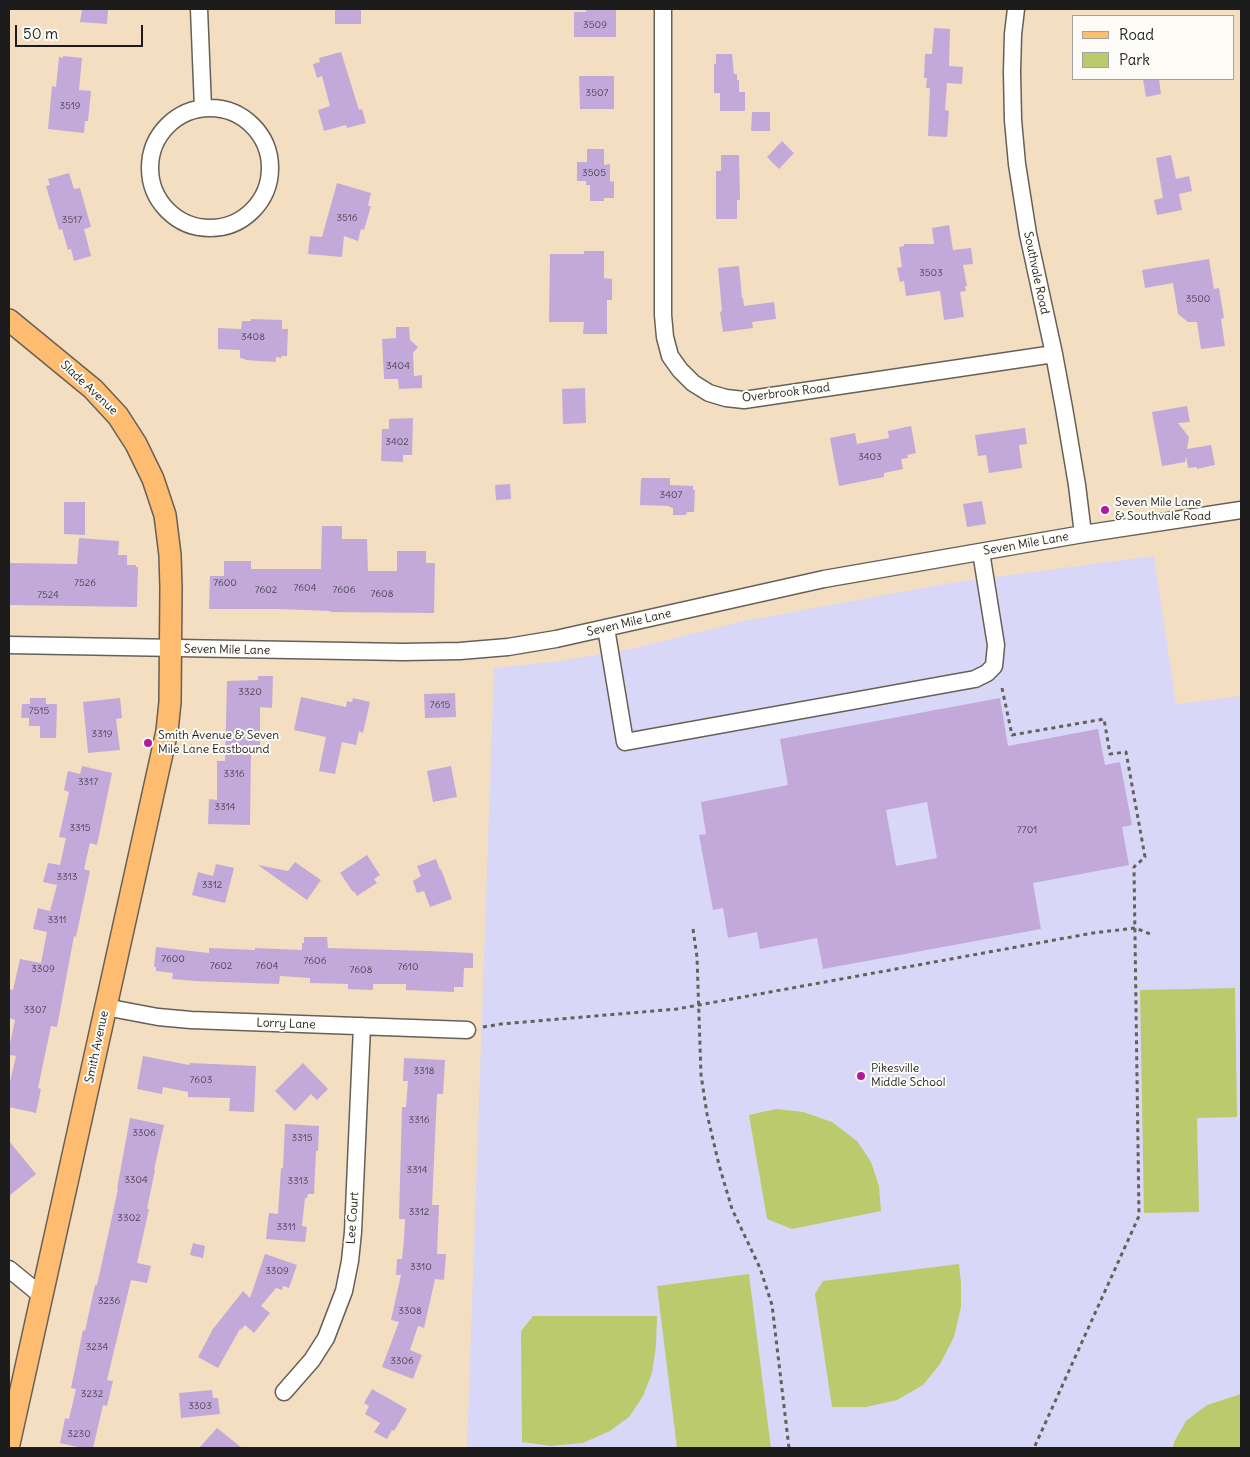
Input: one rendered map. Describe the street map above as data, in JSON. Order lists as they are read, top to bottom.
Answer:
{
  "streets": {
    "main road": ["Slade Avenue", "Smith Avenue"],
    "street": [
      "Southvale Road",
      "Overbrook Road",
      "Seven Mile Lane",
      "Lorry Lane",
      "Lee Court"
    ]
  },
  "crossings": [
    ["Southvale Road", "Overbrook Road"],
    ["Southvale Road", "Seven Mile Lane"],
    ["Slade Avenue", "Seven Mile Lane"],
    ["Slade Avenue", "Smith Avenue"],
    ["Seven Mile Lane", "Smith Avenue"],
    ["Lorry Lane", "Smith Avenue"],
    ["Lorry Lane", "Lee Court"]
  ],
  "places": ["Seven Mile Lane & Southvale Road", "Smith Avenue & Seven Mile Lane Eastbound", "Pikesville Middle School"],
  "house_numbers": [
    "3509",
    "3507",
    "3519",
    "3505",
    "3516",
    "3517",
    "3503",
    "3500",
    "3408",
    "3404",
    "3402",
    "3403",
    "3407",
    "7526",
    "7600",
    "7604",
    "7602",
    "7606",
    "7608",
    "7524",
    "3320",
    "7615",
    "7515",
    "3319",
    "3316",
    "3317",
    "3314",
    "3315",
    "7701",
    "3313",
    "3312",
    "3311",
    "7600",
    "7606",
    "7602",
    "7604",
    "7610",
    "3309",
    "7608",
    "3307",
    "3318",
    "7603",
    "3316",
    "3306",
    "3315",
    "3314",
    "3304",
    "3313",
    "3312",
    "3302",
    "3311",
    "3310",
    "3309",
    "3236",
    "3308",
    "3234",
    "3306",
    "3232",
    "3303",
    "3230"
  ],
  "legend": ["Road", "Park"],
  "scale_bar": "50 m"
}
